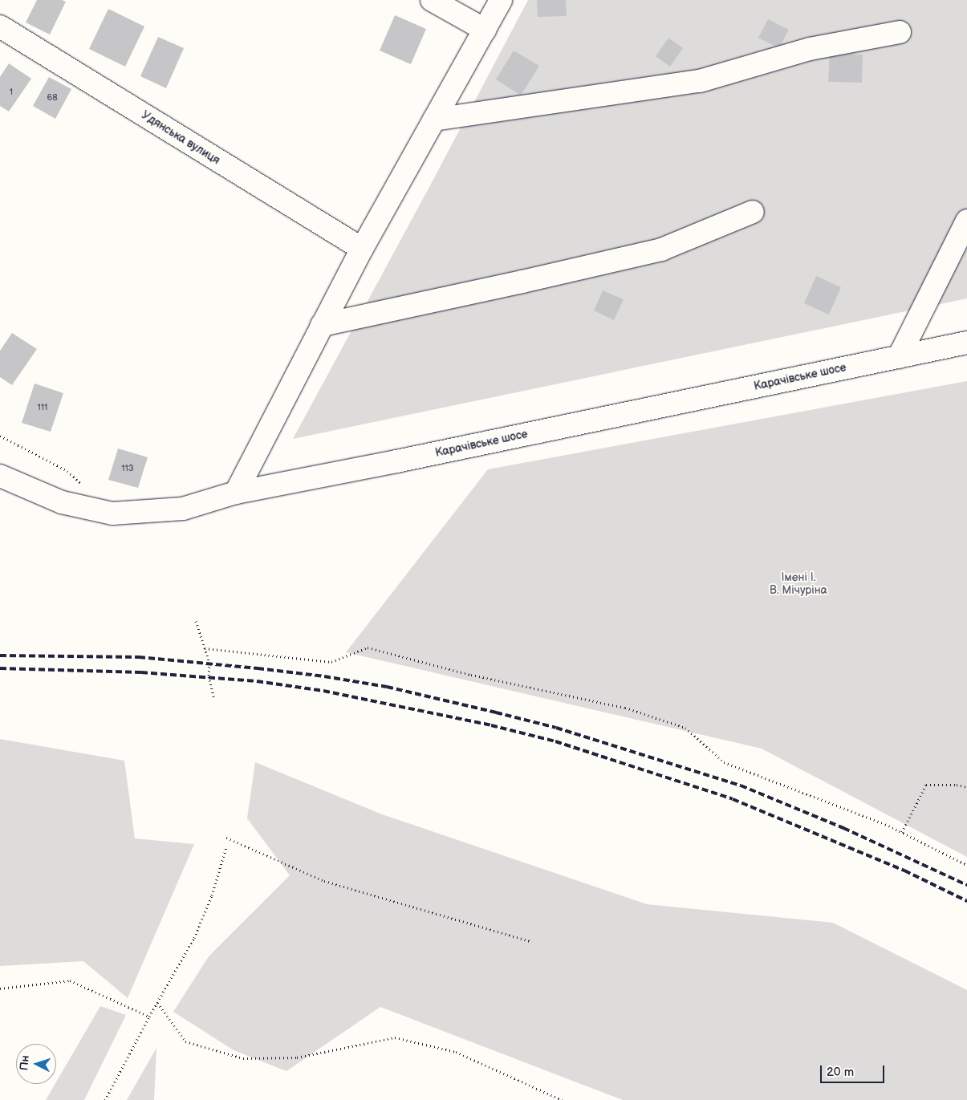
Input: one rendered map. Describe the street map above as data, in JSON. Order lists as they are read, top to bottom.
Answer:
{
  "streets": {
    "street": ["Удянська вулиця", "Карачівське шосе"]
  },
  "parks": ["Імені І. В. Мічуріна"],
  "house_numbers": [
    "1",
    "68",
    "111",
    "113"
  ],
  "scale_bar": "20 m",
  "north": "left"
}
